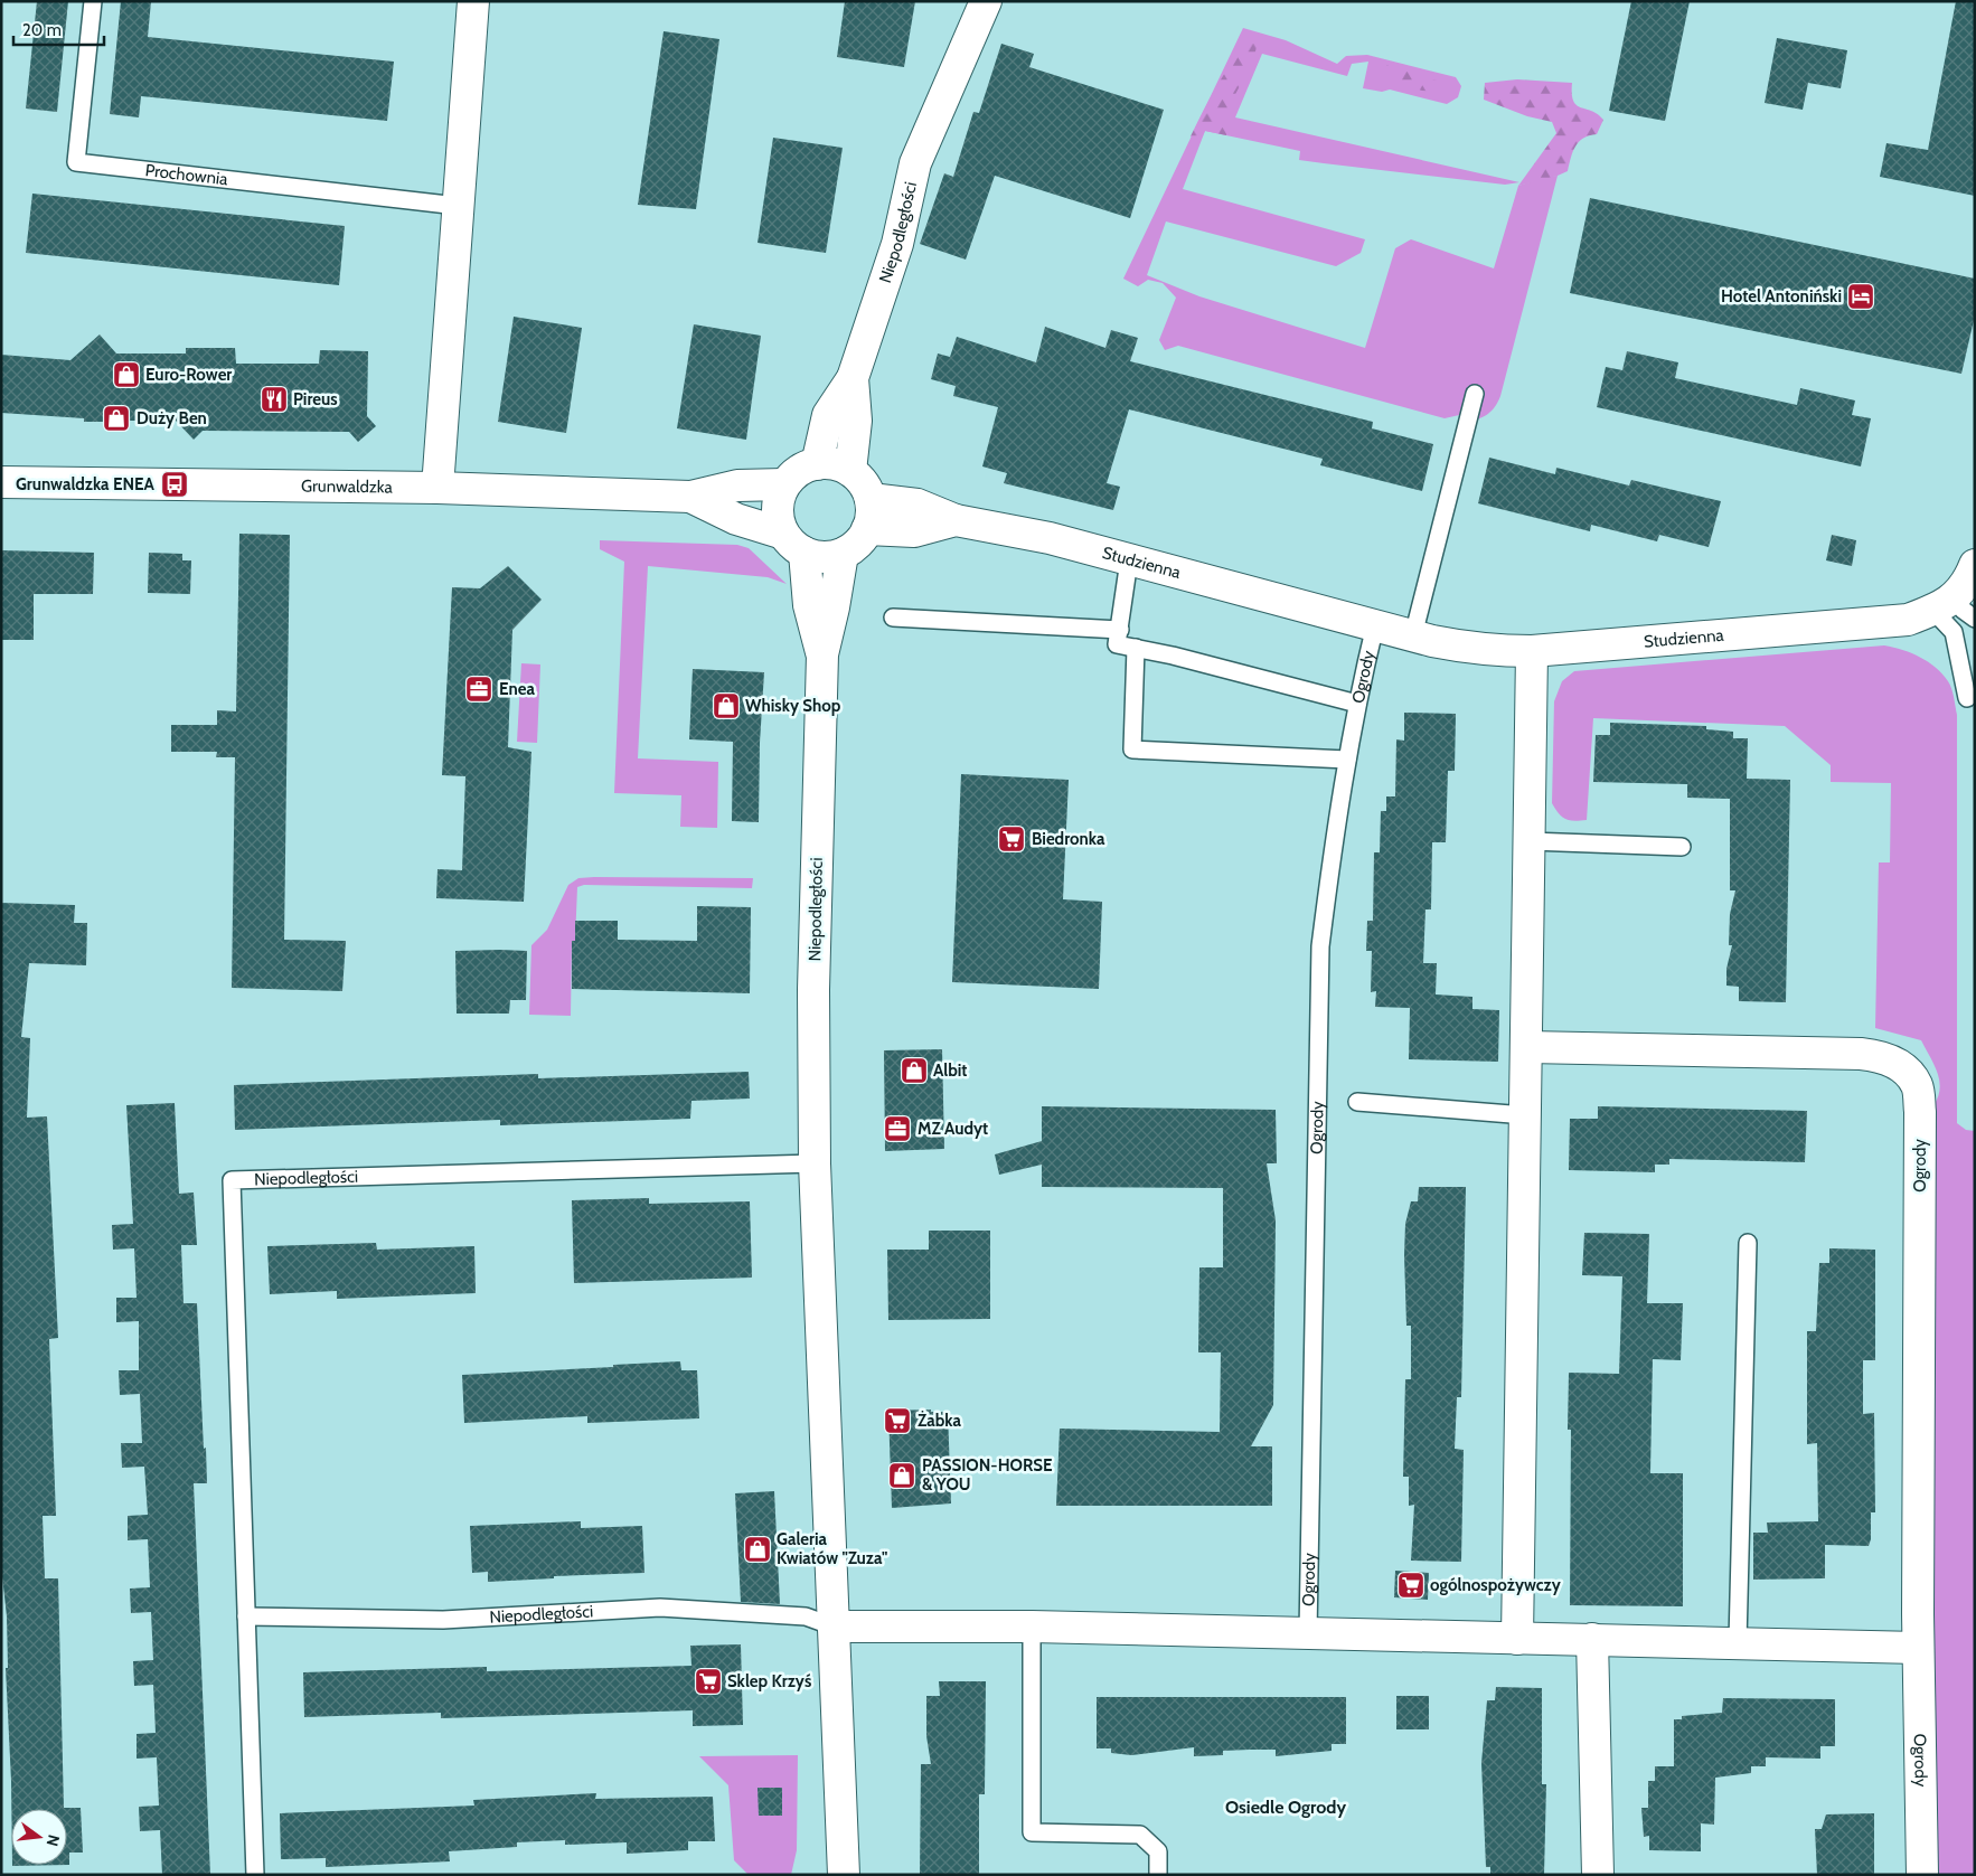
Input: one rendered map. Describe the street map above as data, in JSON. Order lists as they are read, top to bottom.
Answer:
{
  "streets": {
    "street": [
      "Niepodległości",
      "Grunwaldzka",
      "Studzienna",
      "Ogrody"
    ],
    "lane": ["Prochownia"]
  },
  "crossings": [
    ["Niepodległości", "Grunwaldzka"],
    ["Niepodległości", "Studzienna"],
    ["Grunwaldzka", "Studzienna"],
    ["Studzienna", "Ogrody"]
  ],
  "districts": ["Osiedle Ogrody"],
  "places": {
    "hotel": ["Hotel Antoniński"],
    "shop": [
      "Euro-Rower",
      "Duży Ben",
      "Whisky Shop",
      "Albit",
      "PASSION-HORSE & YOU",
      "Galeria Kwiatów \"Zuza\""
    ],
    "restaurant": ["Pireus"],
    "bus stop": ["Grunwaldzka ENEA"],
    "office": ["Enea", "MZ Audyt"],
    "supermarket": [
      "Biedronka",
      "Żabka",
      "ogólnospożywczy",
      "Sklep Krzyś"
    ]
  },
  "scale_bar": "20 m",
  "north": "right"
}
